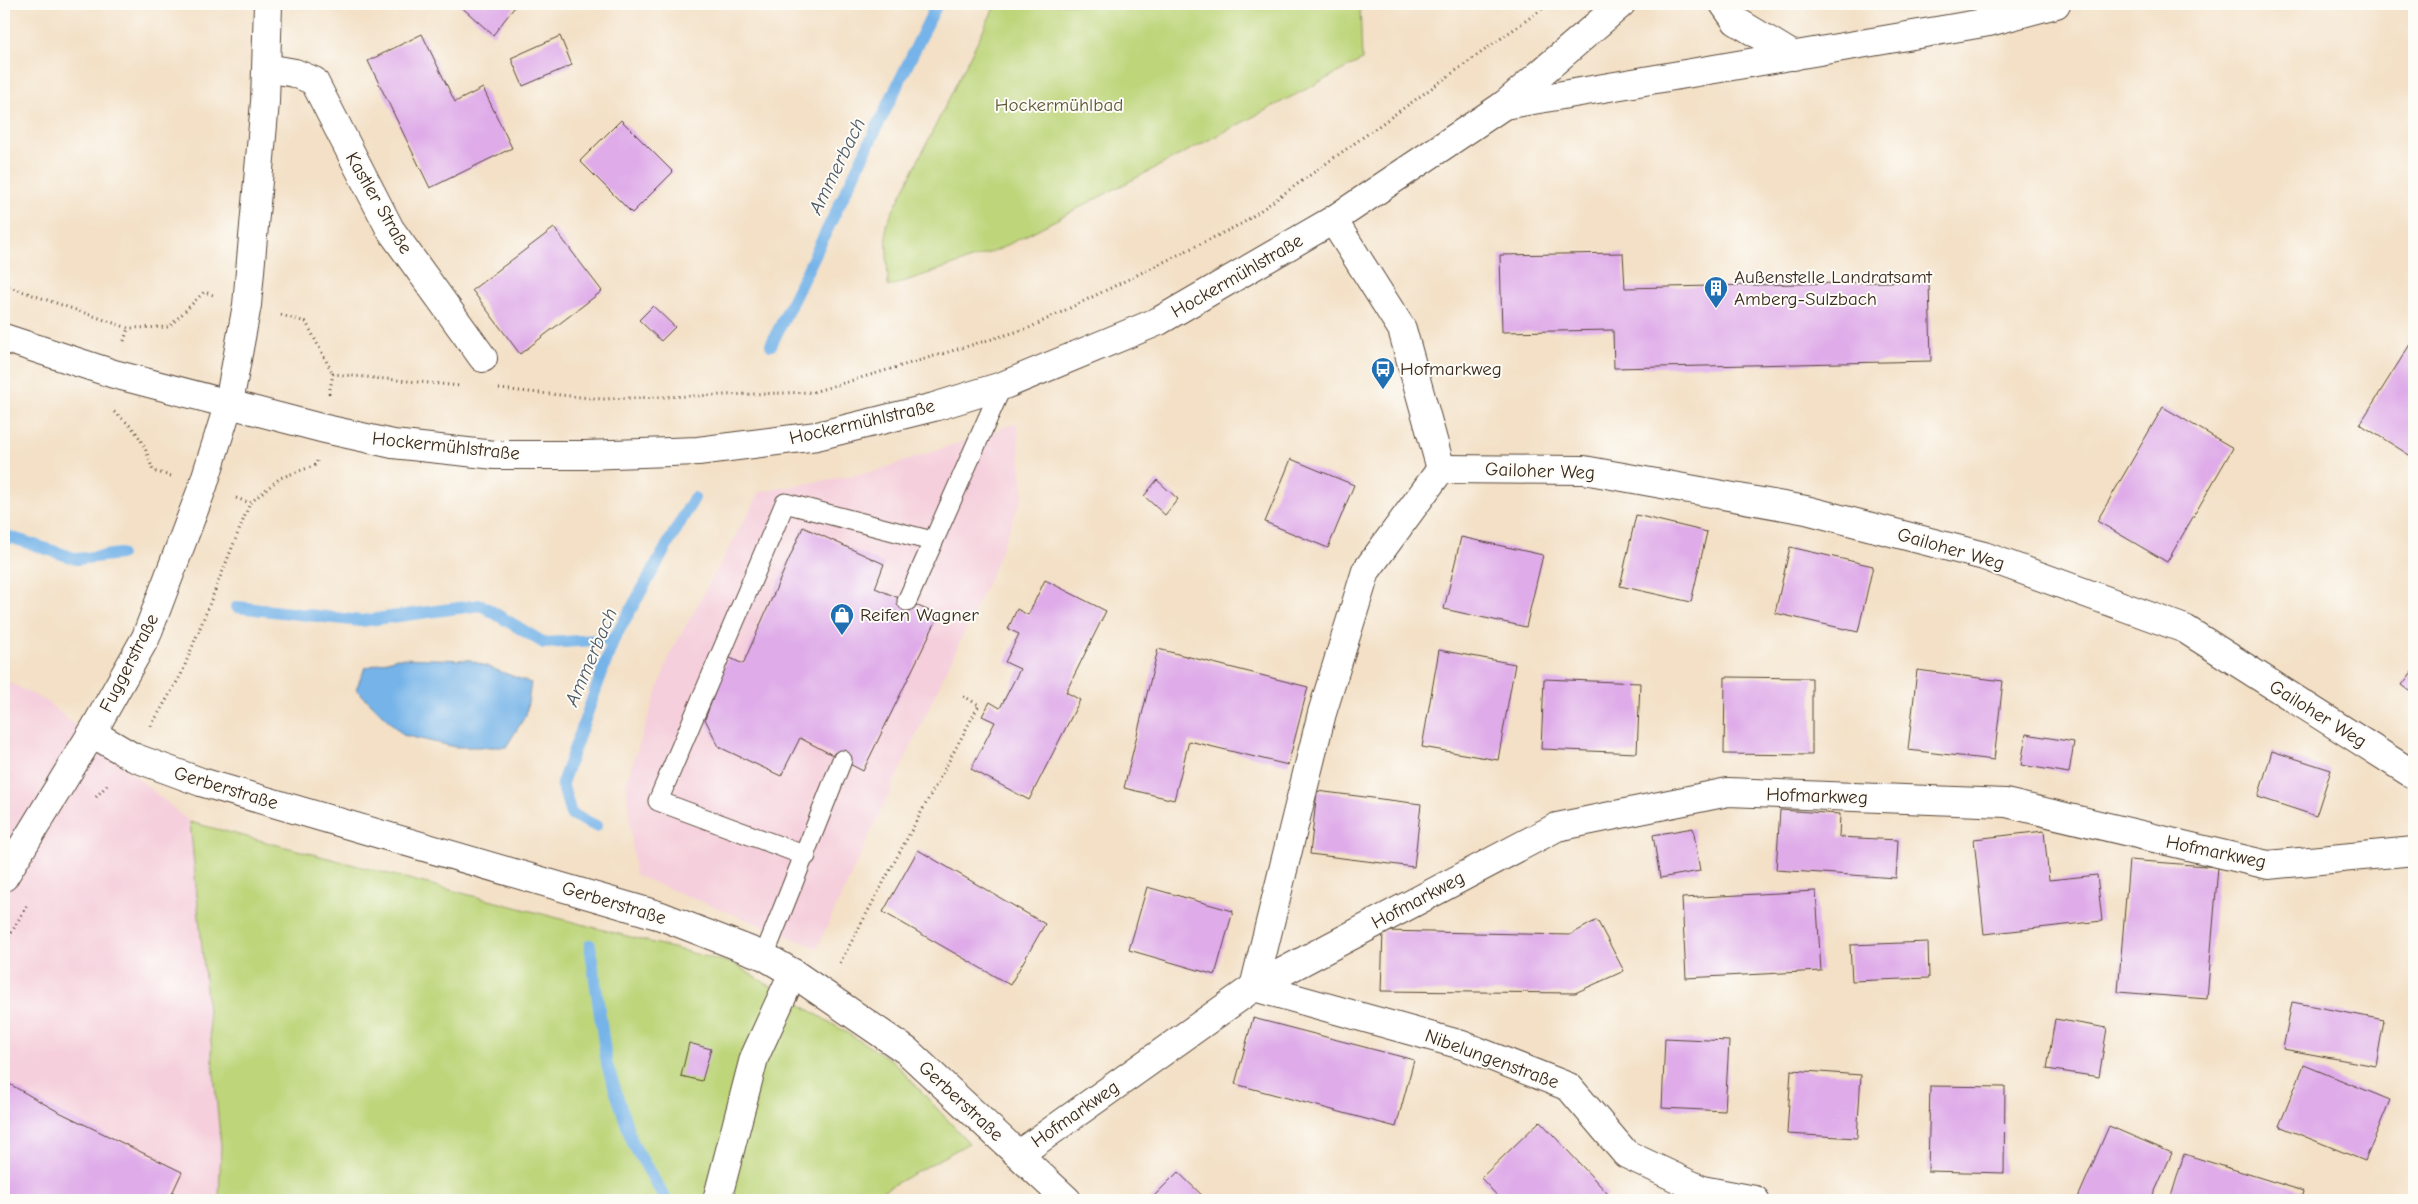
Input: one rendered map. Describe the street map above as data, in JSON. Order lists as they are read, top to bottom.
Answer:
{
  "streets": {
    "street": [
      "Kastler Straße",
      "Hockermühlstraße",
      "Gailoher Weg",
      "Fuggerstraße",
      "Gerberstraße",
      "Hofmarkweg",
      "Nibelungenstraße"
    ]
  },
  "crossings": [
    ["Hockermühlstraße", "Fuggerstraße"],
    ["Fuggerstraße", "Gerberstraße"],
    ["Gerberstraße", "Hofmarkweg"],
    ["Hofmarkweg", "Nibelungenstraße"]
  ],
  "water": ["Ammerbach"],
  "parks": ["Hockermühlbad"],
  "places": {
    "building": ["Außenstelle Landratsamt Amberg-Sulzbach"],
    "bus stop": ["Hofmarkweg"],
    "shop": ["Reifen Wagner"]
  }
}
